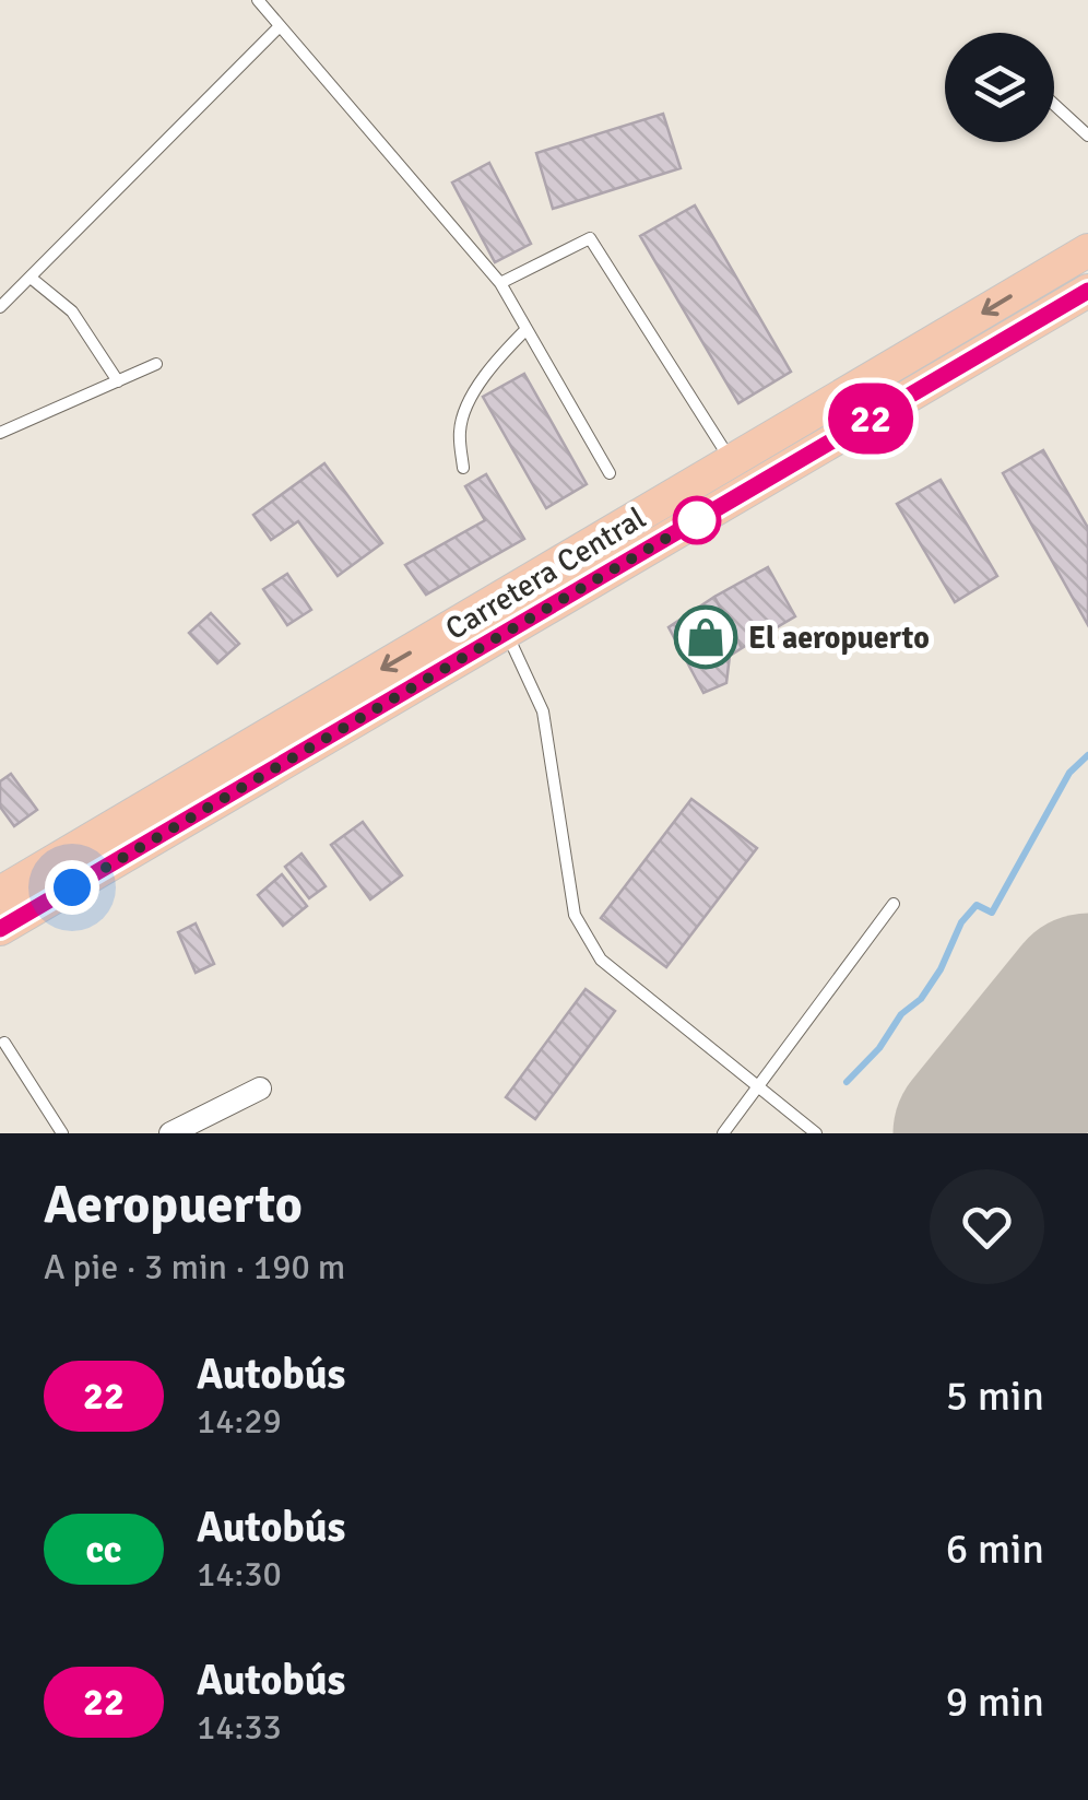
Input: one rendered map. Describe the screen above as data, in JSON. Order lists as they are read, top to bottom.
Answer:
{
  "streets": {
    "main road": ["Carretera Central"]
  },
  "places": {
    "shop": ["El aeropuerto"]
  },
  "lines": ["bus line 22"],
  "page": {
    "on_map": "22",
    "heading": ["Aeropuerto", "A pie · 3 min · 190 m"],
    "list": [
      {
        "mark": "22",
        "name": "Autobús",
        "note": "14:29",
        "value": "5 min"
      },
      {
        "mark": "cc",
        "name": "Autobús",
        "note": "14:30",
        "value": "6 min"
      },
      {
        "mark": "22",
        "name": "Autobús",
        "note": "14:33",
        "value": "9 min"
      }
    ]
  }
}
